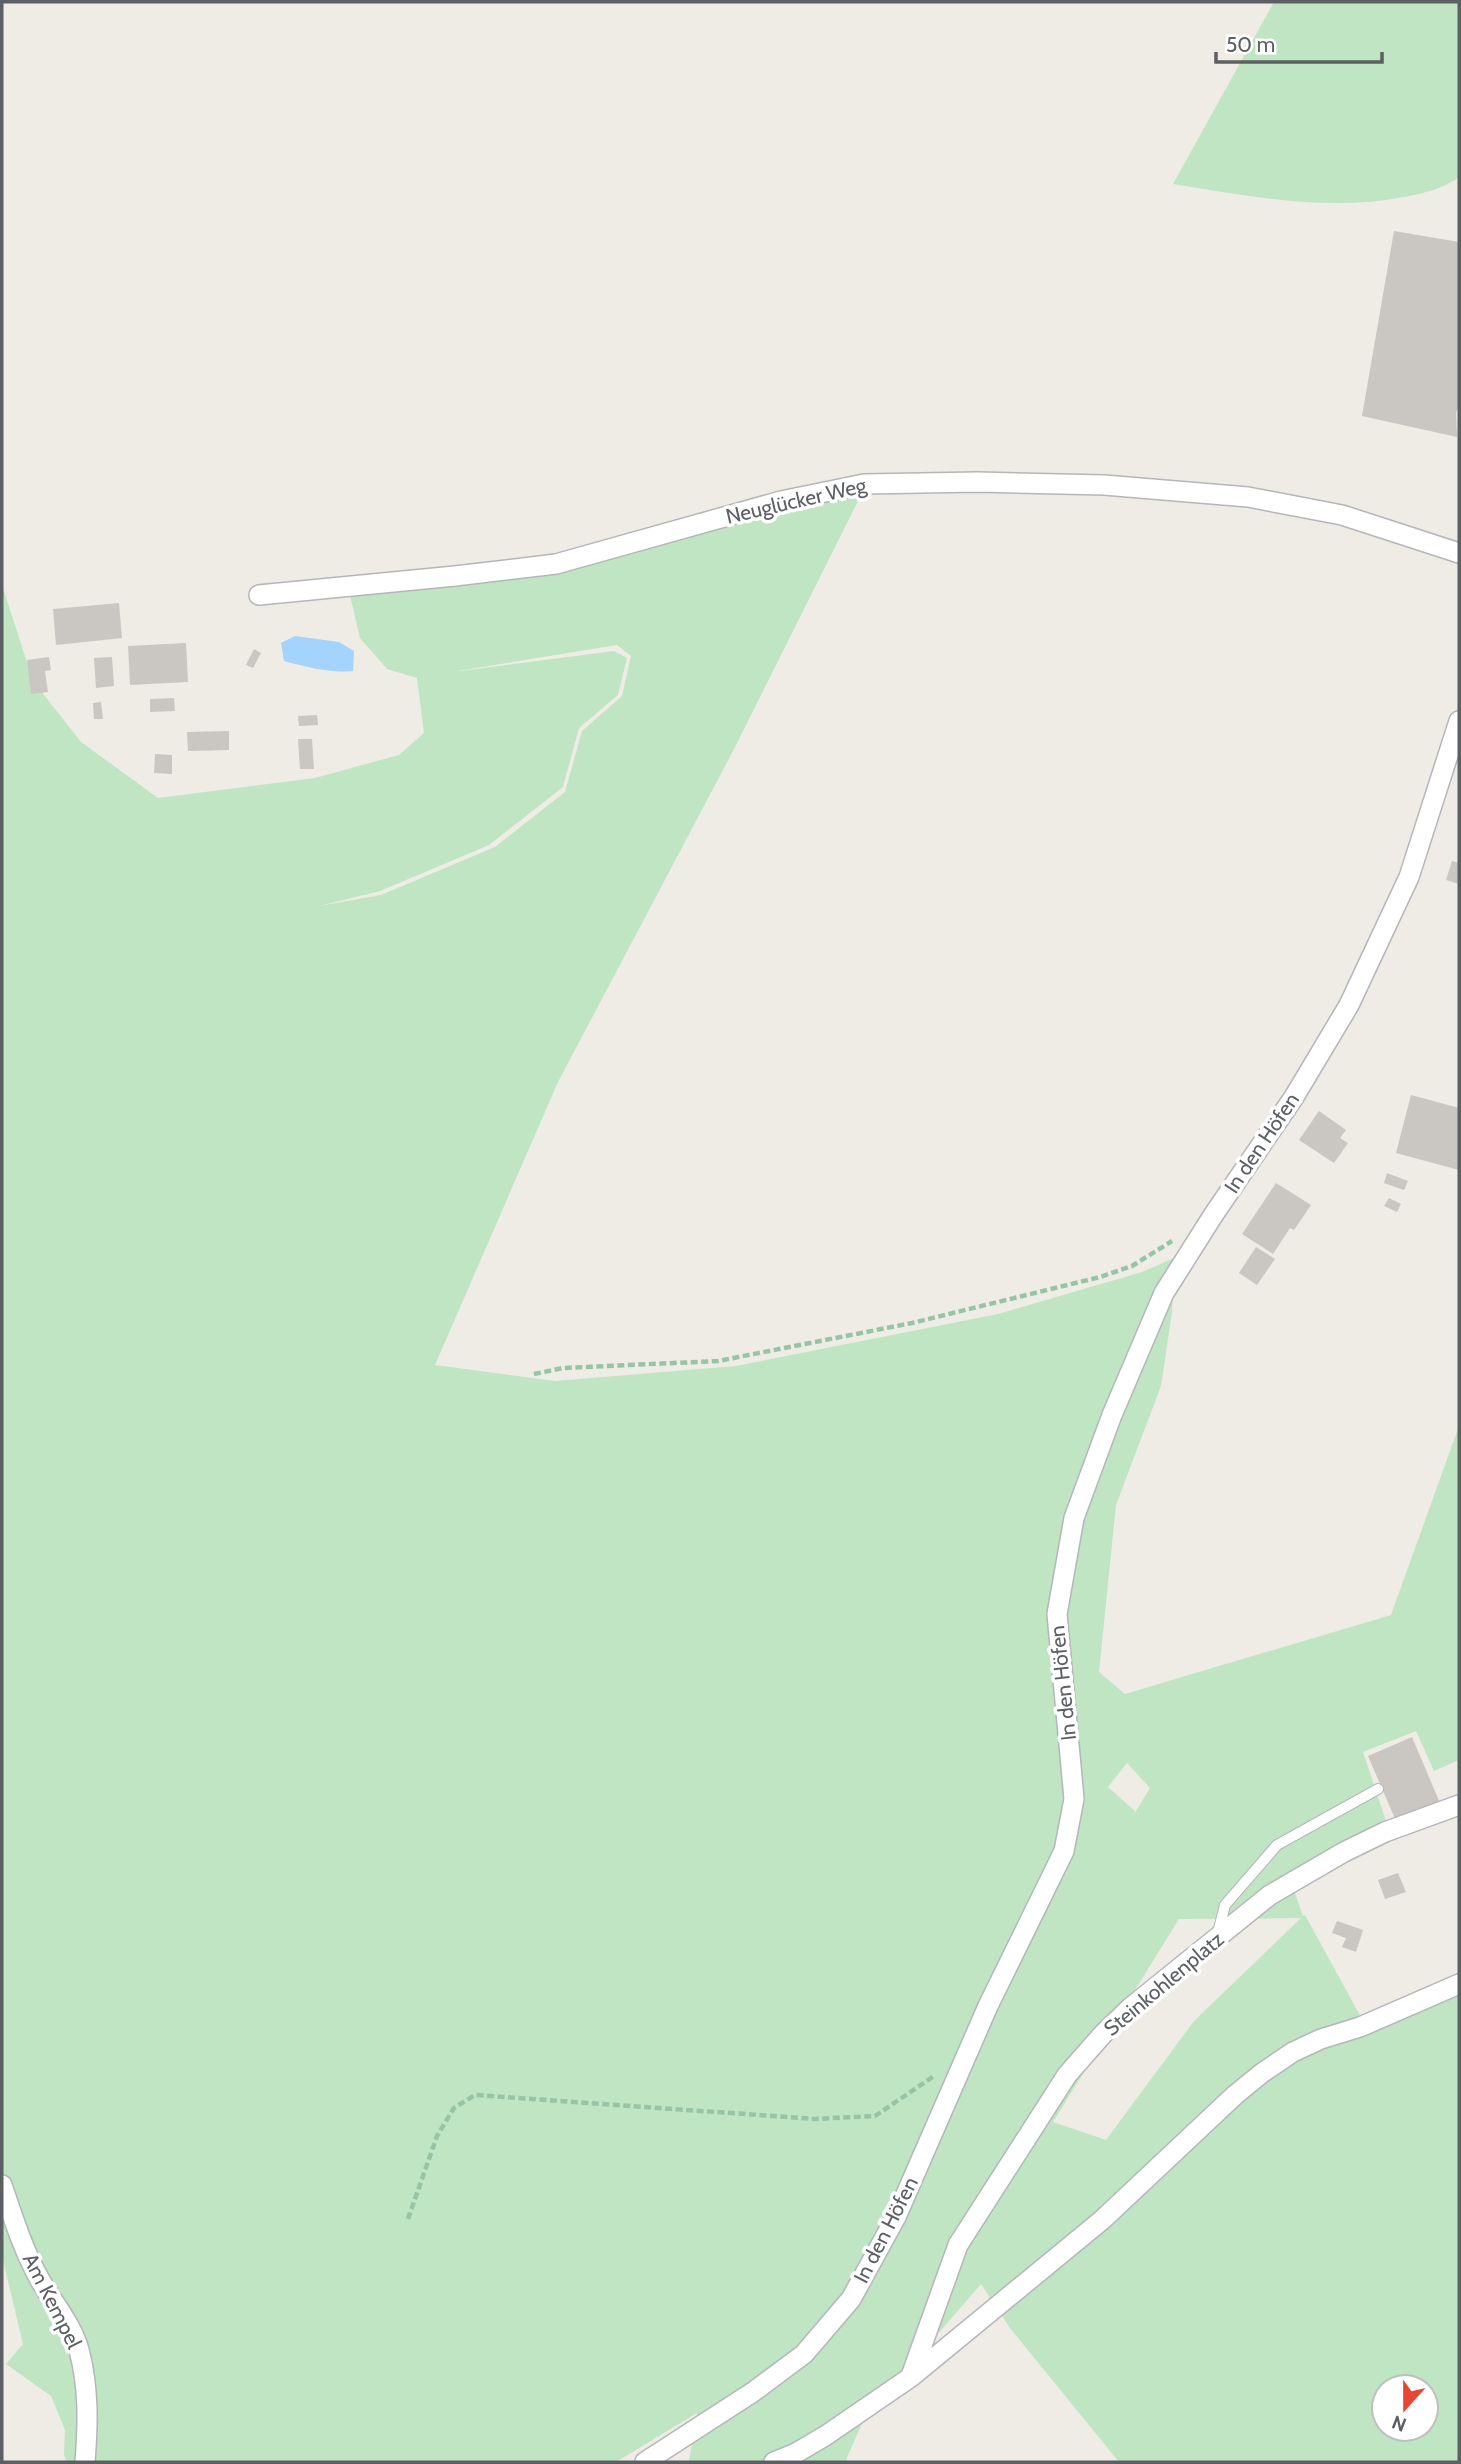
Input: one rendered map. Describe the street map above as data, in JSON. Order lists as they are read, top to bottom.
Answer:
{
  "streets": {
    "street": [
      "Neuglücker Weg",
      "In den Höfen",
      "Steinkohlenplatz",
      "Am Kempel"
    ]
  },
  "scale_bar": "50 m",
  "north": "bottom"
}
